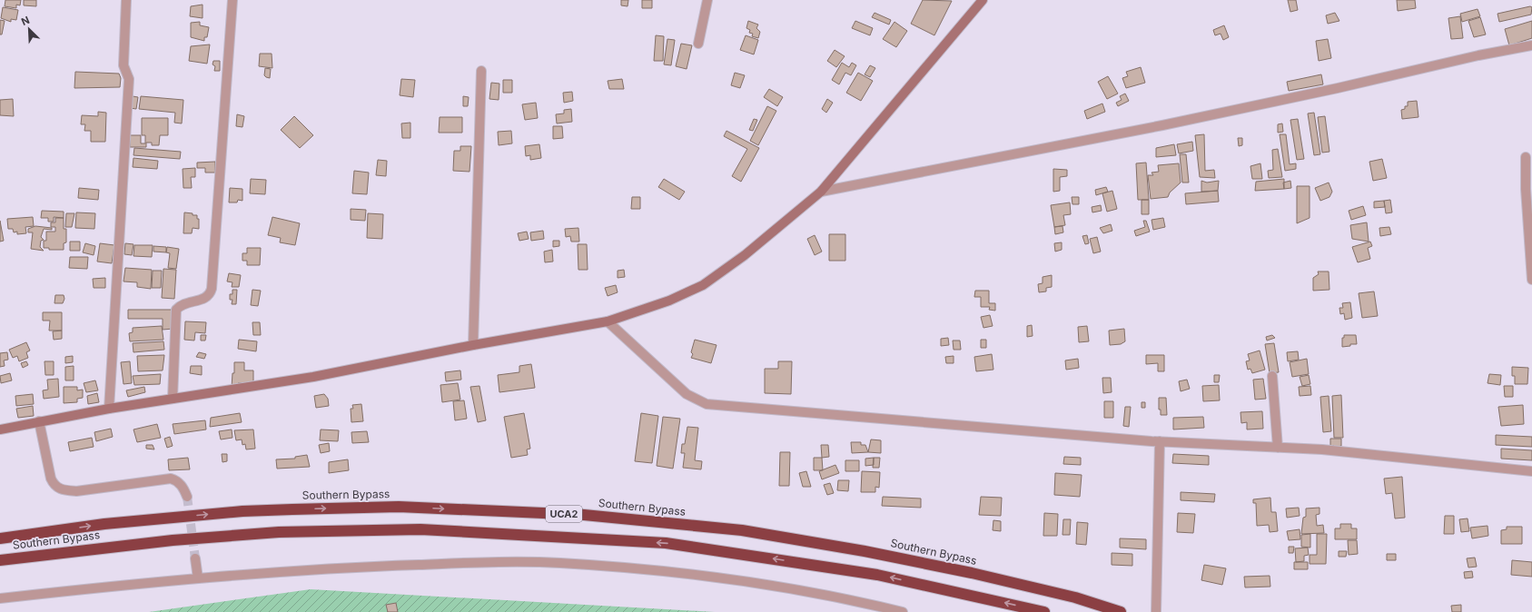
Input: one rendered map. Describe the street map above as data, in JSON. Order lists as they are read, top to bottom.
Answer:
{
  "streets": {
    "highway": ["Southern Bypass", "UCA2"]
  },
  "north": "top left"
}
